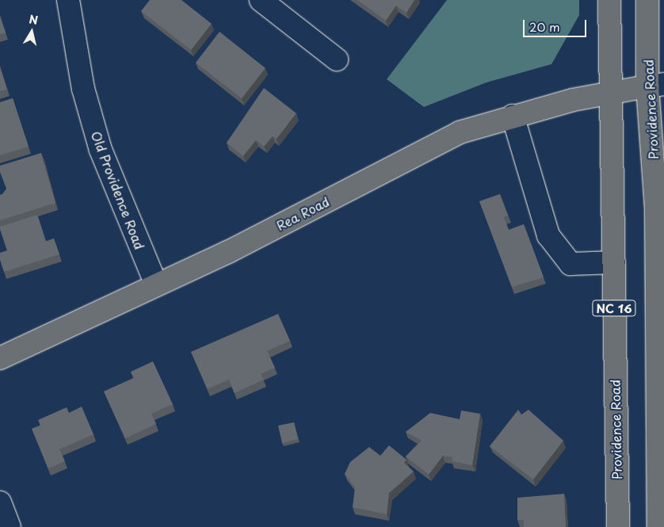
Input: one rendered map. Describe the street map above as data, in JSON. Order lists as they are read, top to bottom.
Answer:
{
  "streets": {
    "main road": ["Providence Road", "Rea Road", "NC 16"],
    "street": ["Old Providence Road"]
  },
  "crossings": [
    ["Providence Road", "Rea Road"],
    ["Old Providence Road", "Rea Road"]
  ],
  "scale_bar": "20 m",
  "north": "top"
}
